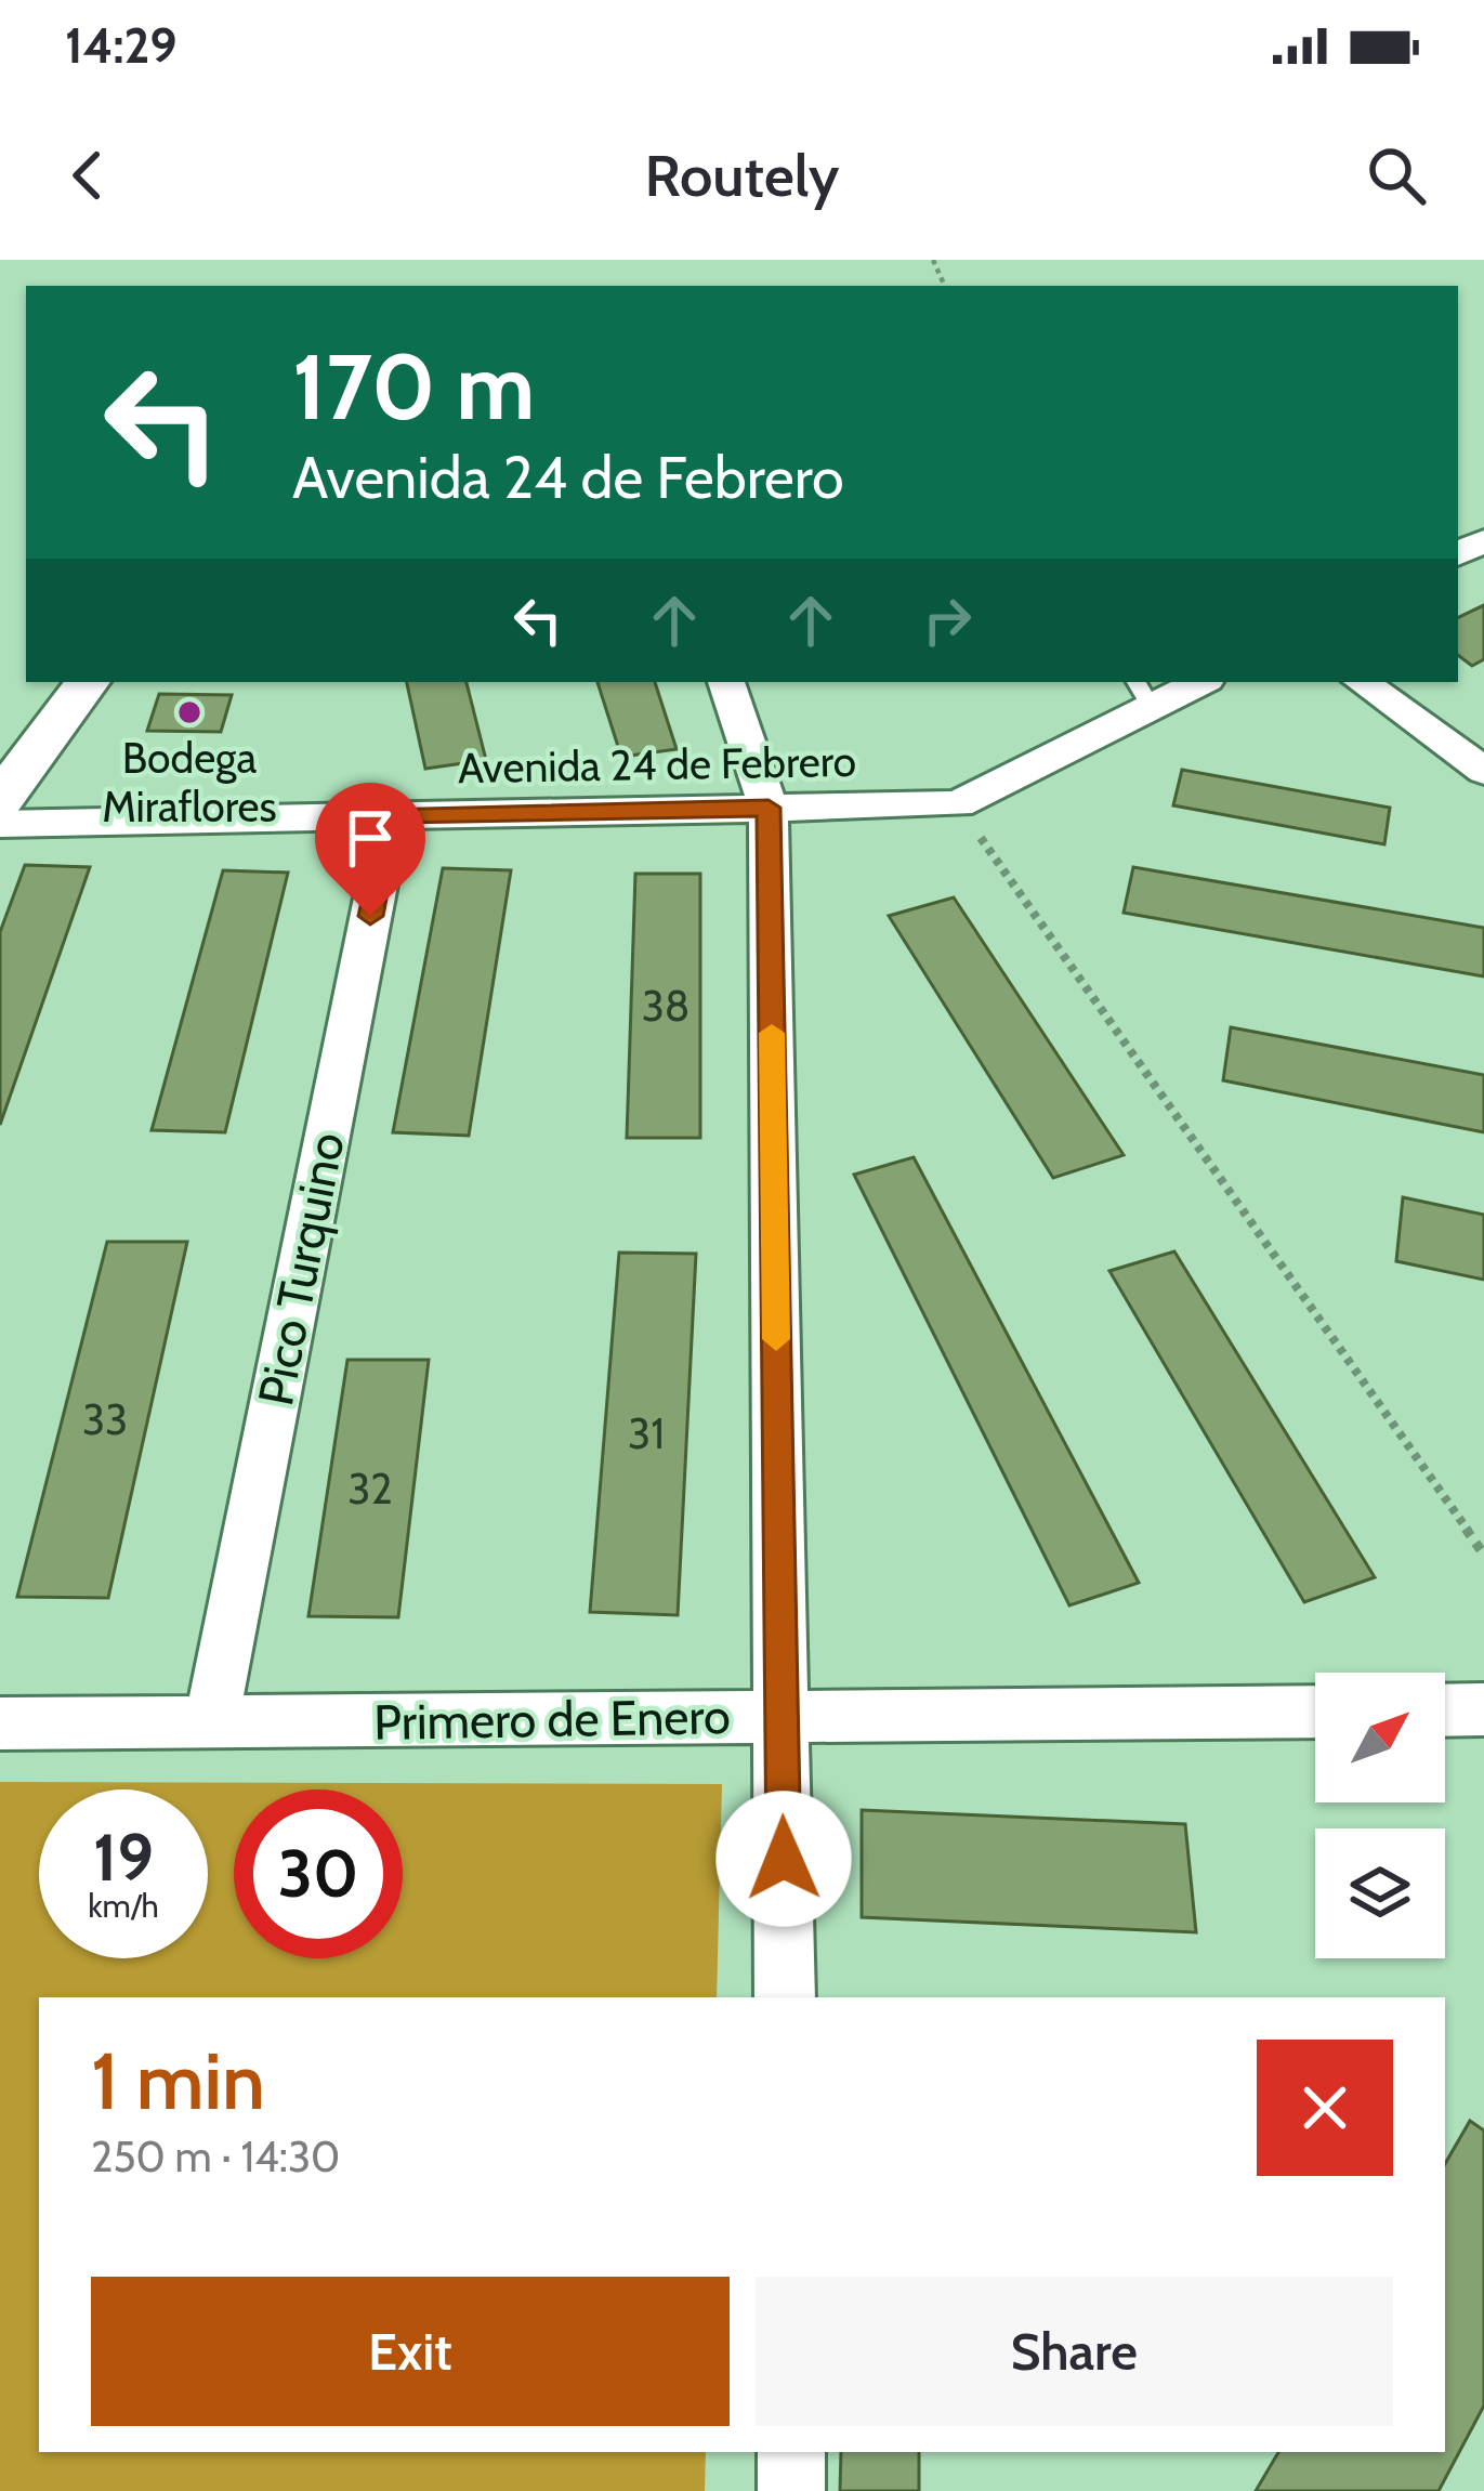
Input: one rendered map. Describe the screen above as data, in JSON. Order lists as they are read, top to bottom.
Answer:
{
  "streets": {
    "street": ["Avenida 24 de Febrero", "Pico Turquino", "Primero de Enero"]
  },
  "crossings": [
    ["Avenida 24 de Febrero", "Pico Turquino"],
    ["Pico Turquino", "Primero de Enero"]
  ],
  "places": ["Bodega Miraflores"],
  "house_numbers": [
    "38",
    "33",
    "31",
    "32"
  ],
  "north": "top right",
  "page": {
    "status": "14:29",
    "header": "Routely",
    "turn": ["170 m", "Avenida 24 de Febrero"],
    "speed": "19 km/h",
    "limit": "30",
    "heading": ["1 min", "250 m · 14:30"],
    "buttons": ["Exit", "Share"]
  }
}
